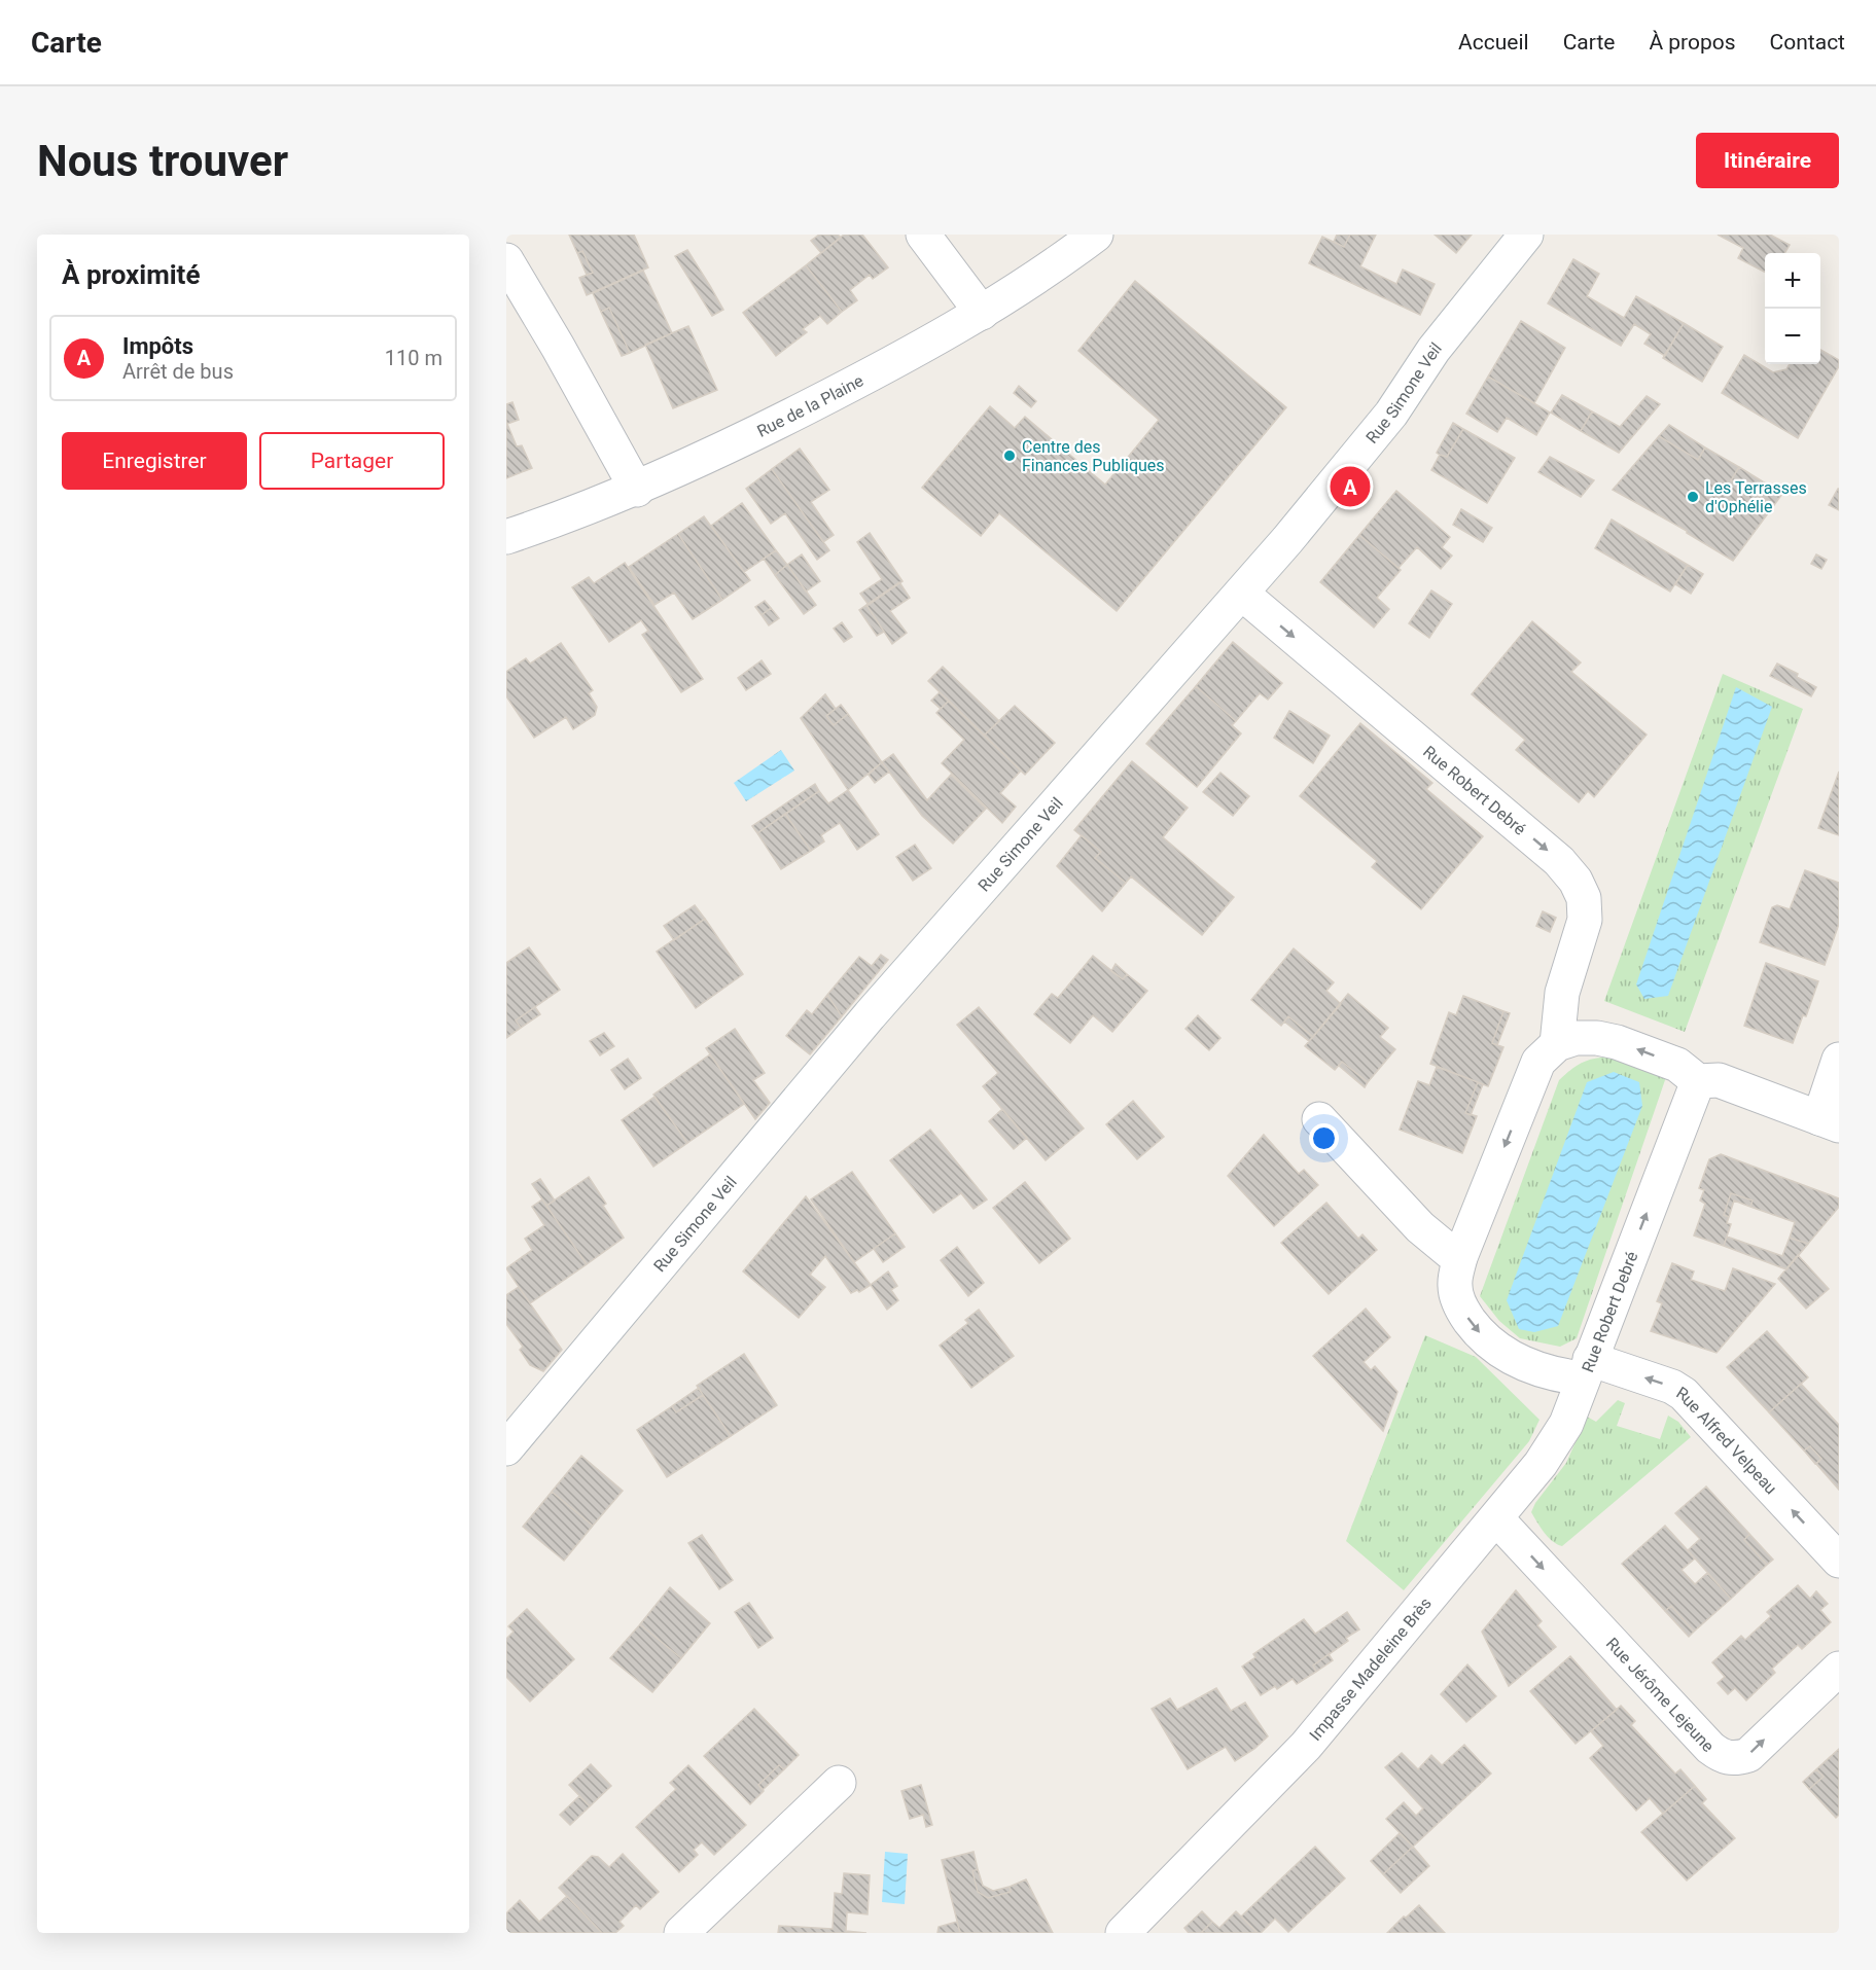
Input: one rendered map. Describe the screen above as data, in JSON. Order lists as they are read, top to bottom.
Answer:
{
  "streets": {
    "street": [
      "Rue Simone Veil",
      "Rue de la Plaine",
      "Rue Robert Debré",
      "Rue Alfred Velpeau",
      "Impasse Madeleine Brès",
      "Rue Jérôme Lejeune"
    ]
  },
  "crossings": [
    ["Rue Simone Veil", "Rue Robert Debré"],
    ["Rue Robert Debré", "Rue Alfred Velpeau"],
    ["Rue Robert Debré", "Impasse Madeleine Brès"],
    ["Rue Alfred Velpeau", "Impasse Madeleine Brès"],
    ["Impasse Madeleine Brès", "Rue Jérôme Lejeune"]
  ],
  "one_way": ["Rue Alfred Velpeau"],
  "places": ["Centre des Finances Publiques", "Les Terrasses d'Ophélie"],
  "page": {
    "header": "Carte",
    "nav": [
      "Accueil",
      "Carte",
      "À propos",
      "Contact"
    ],
    "buttons": [
      "Itinéraire",
      ["Enregistrer", "Partager"]
    ],
    "title": "Nous trouver",
    "heading": "À proximité",
    "map_buttons": ["+", "−"],
    "list": [
      {
        "mark": "A",
        "name": "Impôts",
        "note": "Arrêt de bus",
        "value": "110 m"
      }
    ],
    "pins": "A"
  }
}
